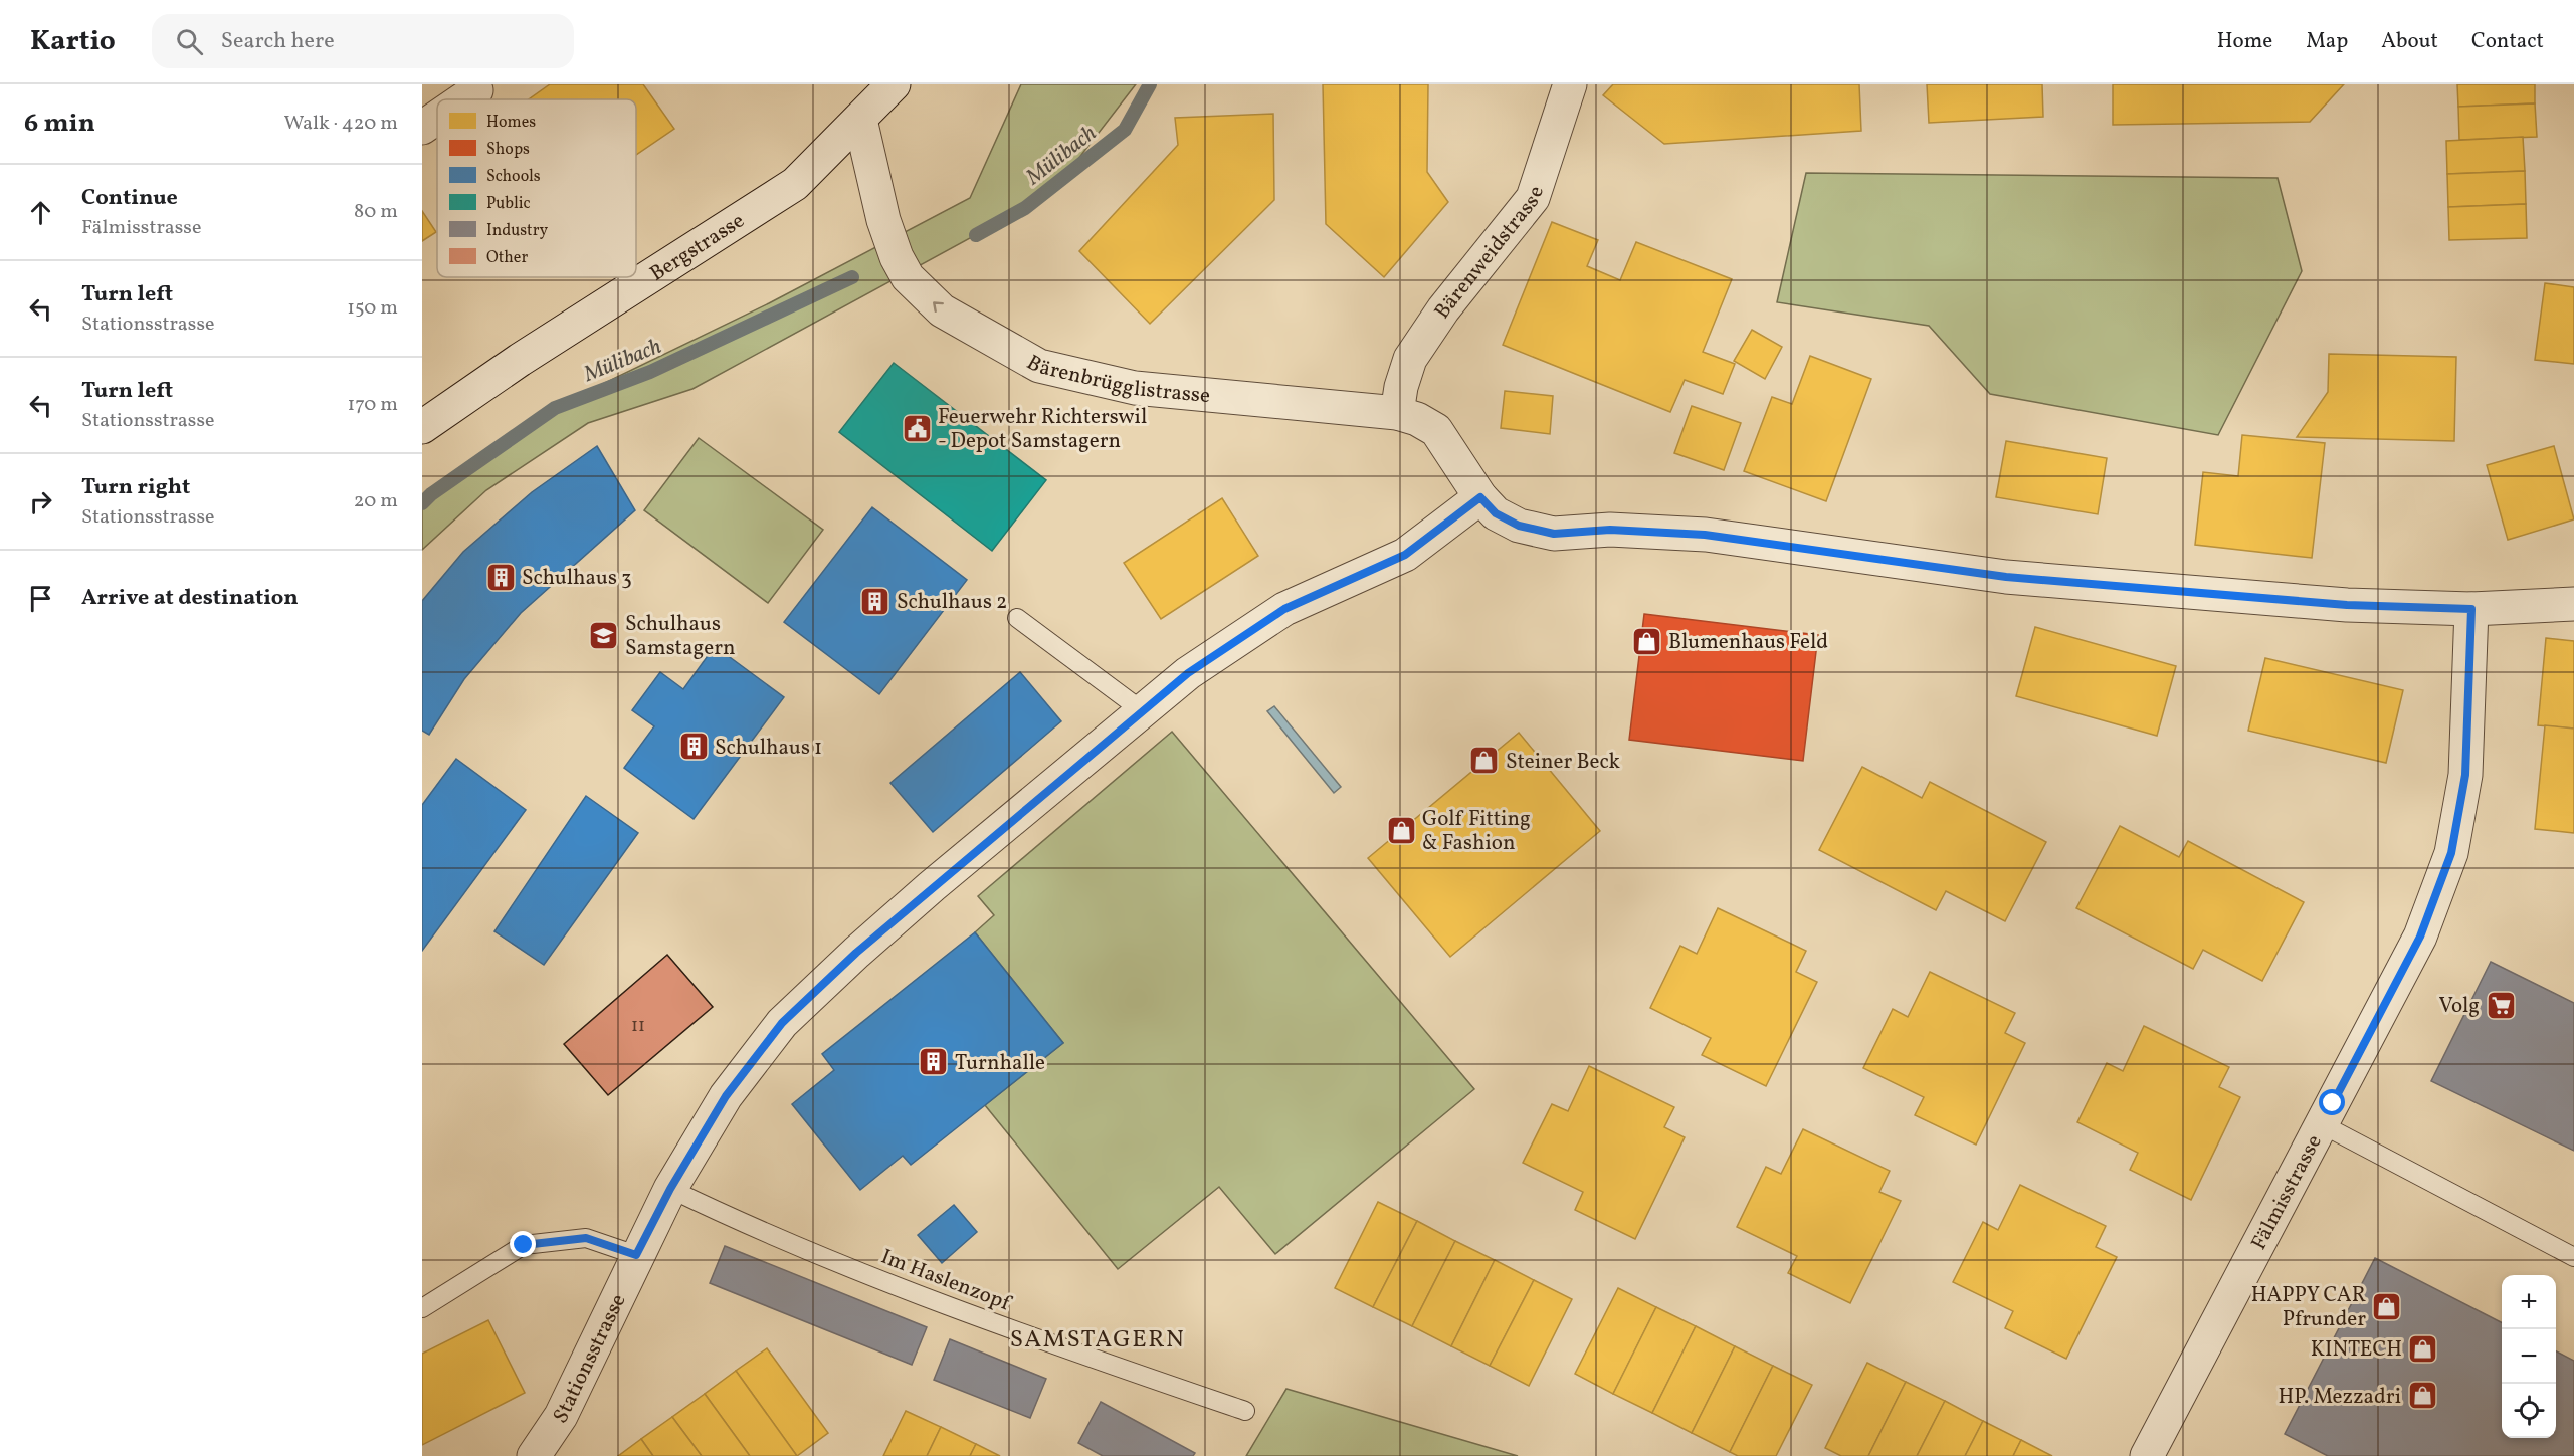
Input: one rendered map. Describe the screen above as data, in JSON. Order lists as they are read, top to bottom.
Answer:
{
  "streets": {
    "street": [
      "Bergstrasse",
      "Bärenweidstrasse",
      "Bärenbrügglistrasse",
      "Fälmisstrasse",
      "Stationsstrasse"
    ],
    "lane": ["Im Haslenzopf"]
  },
  "crossings": [
    ["Bergstrasse", "Bärenbrügglistrasse"],
    ["Bärenweidstrasse", "Bärenbrügglistrasse"],
    ["Bärenbrügglistrasse", "Stationsstrasse"],
    ["Im Haslenzopf", "Stationsstrasse"]
  ],
  "one_way": ["Bärenbrügglistrasse"],
  "districts": ["SAMSTAGERN"],
  "water": ["Mülibach"],
  "places": {
    "public building": ["Feuerwehr Richterswil - Depot Samstagern"],
    "building": [
      "Schulhaus 3",
      "Schulhaus 2",
      "Schulhaus 1",
      "Turnhalle"
    ],
    "school or university": ["Schulhaus Samstagern"],
    "shop": [
      "Blumenhaus Feld",
      "Steiner Beck",
      "Golf Fitting & Fashion",
      "HAPPY CAR Pfrunder",
      "KINTECH",
      "HP. Mezzadri"
    ],
    "supermarket": ["Volg"]
  },
  "house_numbers": ["11"],
  "legend": [
    "Homes",
    "Shops",
    "Schools",
    "Public",
    "Industry",
    "Other"
  ],
  "page": {
    "header": "Kartio",
    "search": "Search here",
    "nav": [
      "Home",
      "Map",
      "About",
      "Contact"
    ],
    "heading": ["6 min", "Walk · 420 m"],
    "list": [
      ["Continue", "Fälmisstrasse", "80 m"],
      ["Turn left", "Stationsstrasse", "150 m"],
      ["Turn left", "Stationsstrasse", "170 m"],
      ["Turn right", "Stationsstrasse", "20 m"],
      "Arrive at destination"
    ],
    "map_buttons": ["+", "−"]
  }
}
